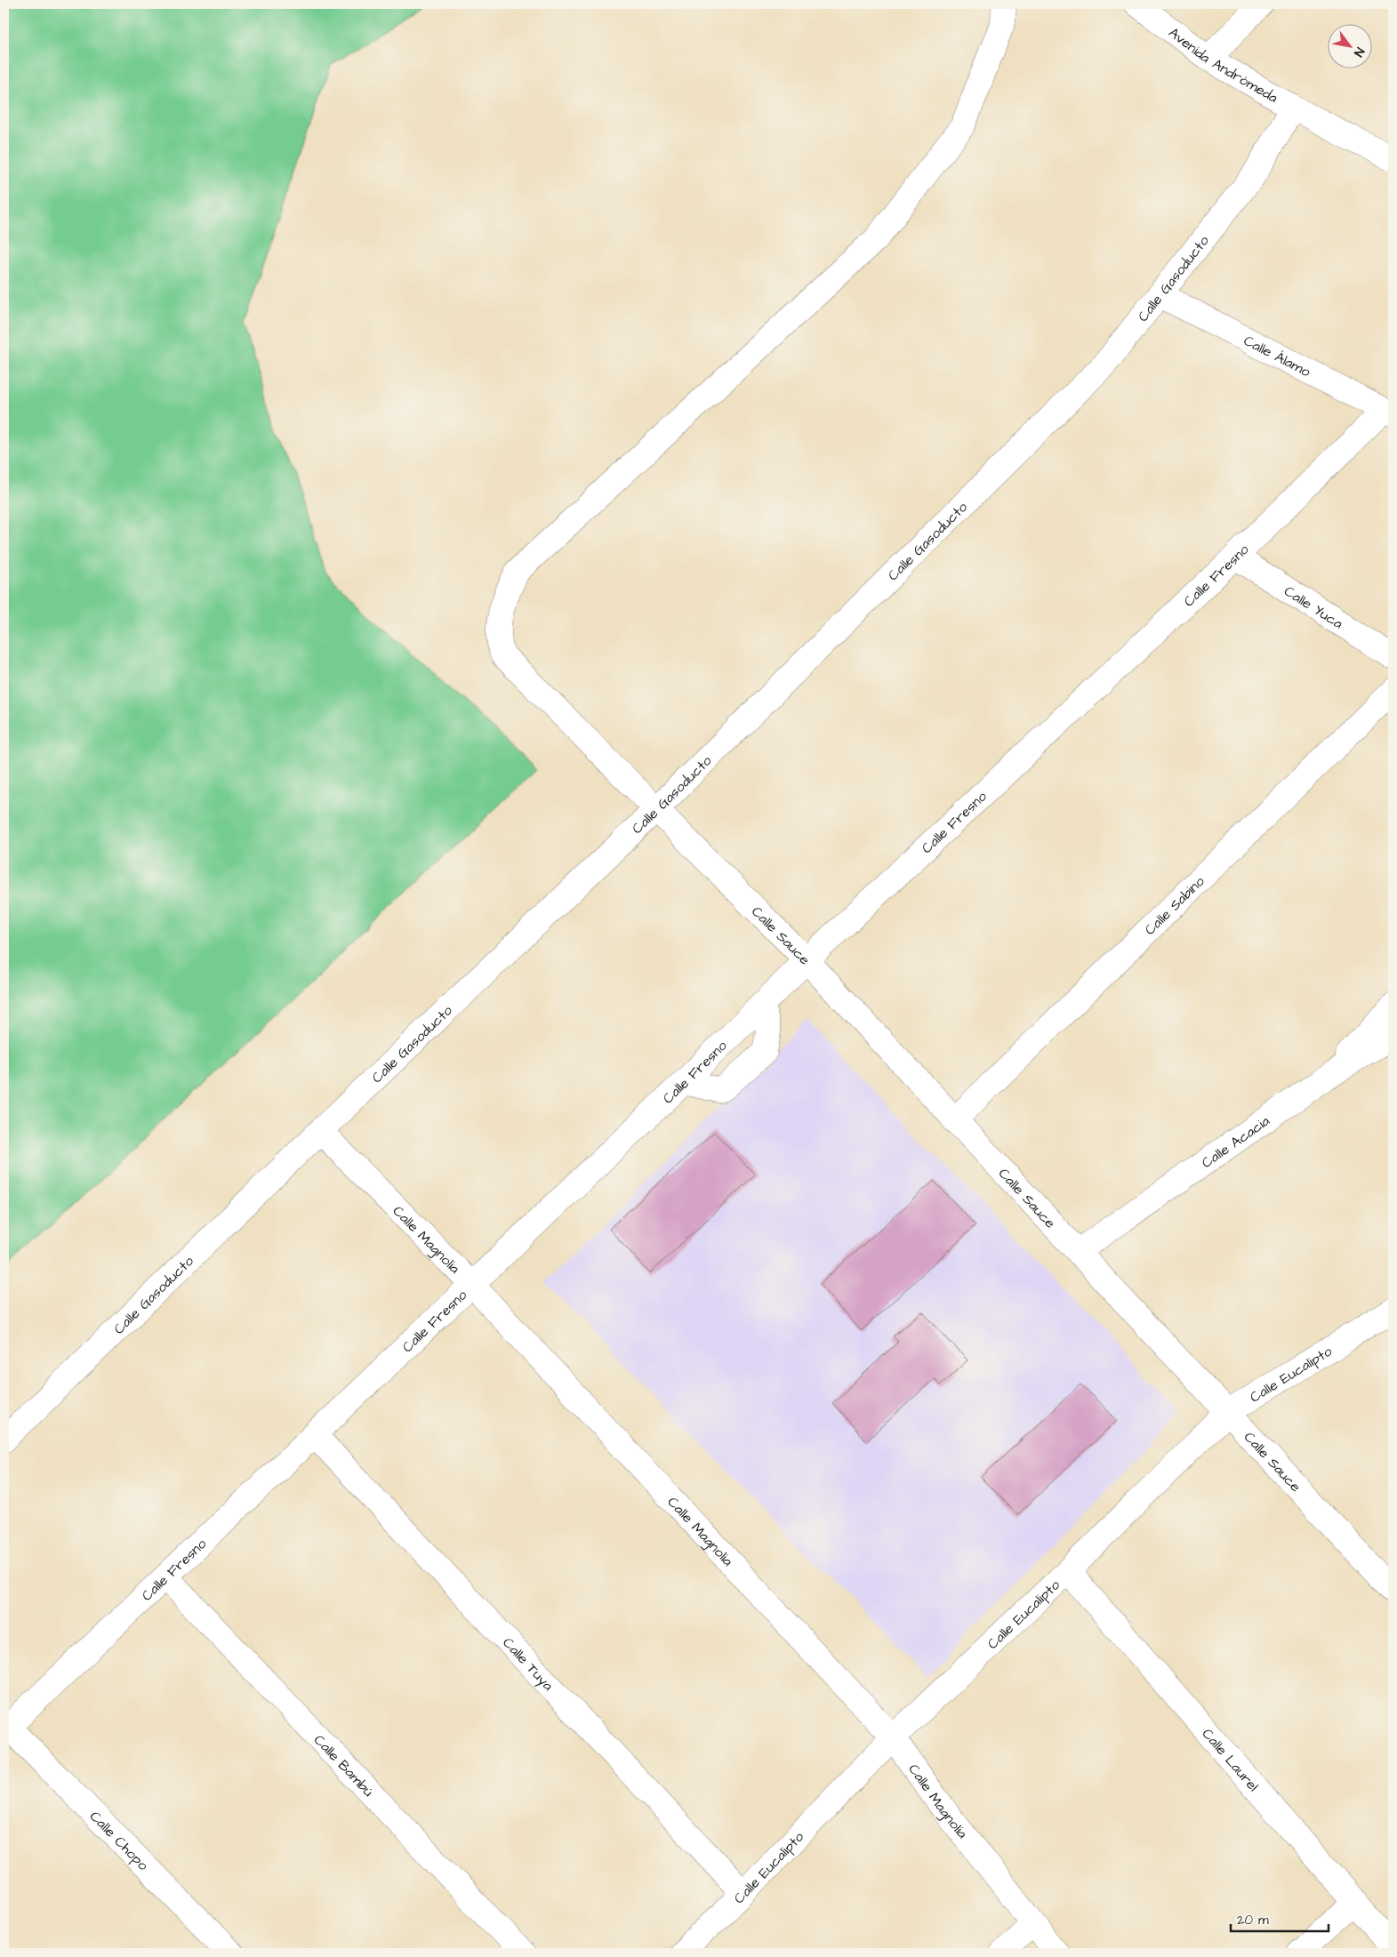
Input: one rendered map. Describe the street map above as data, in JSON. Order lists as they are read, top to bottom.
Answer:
{
  "streets": {
    "street": [
      "Avenida Andrómeda",
      "Calle Gasoducto",
      "Calle Álamo",
      "Calle Fresno",
      "Calle Yuca",
      "Calle Sabino",
      "Calle Sauce",
      "Calle Acacia",
      "Calle Magnolia",
      "Calle Eucalipto",
      "Calle Tuya",
      "Calle Laurel",
      "Calle Bambú",
      "Calle Chopo"
    ]
  },
  "crossings": [
    ["Avenida Andrómeda", "Calle Gasoducto"],
    ["Calle Gasoducto", "Calle Álamo"],
    ["Calle Gasoducto", "Calle Sauce"],
    ["Calle Gasoducto", "Calle Magnolia"],
    ["Calle Álamo", "Calle Fresno"],
    ["Calle Fresno", "Calle Yuca"],
    ["Calle Fresno", "Calle Sauce"],
    ["Calle Fresno", "Calle Magnolia"],
    ["Calle Fresno", "Calle Tuya"],
    ["Calle Fresno", "Calle Bambú"],
    ["Calle Fresno", "Calle Chopo"],
    ["Calle Sabino", "Calle Sauce"],
    ["Calle Sauce", "Calle Acacia"],
    ["Calle Sauce", "Calle Eucalipto"],
    ["Calle Magnolia", "Calle Eucalipto"],
    ["Calle Eucalipto", "Calle Tuya"],
    ["Calle Eucalipto", "Calle Laurel"]
  ],
  "scale_bar": "20 m",
  "north": "bottom right"
}
